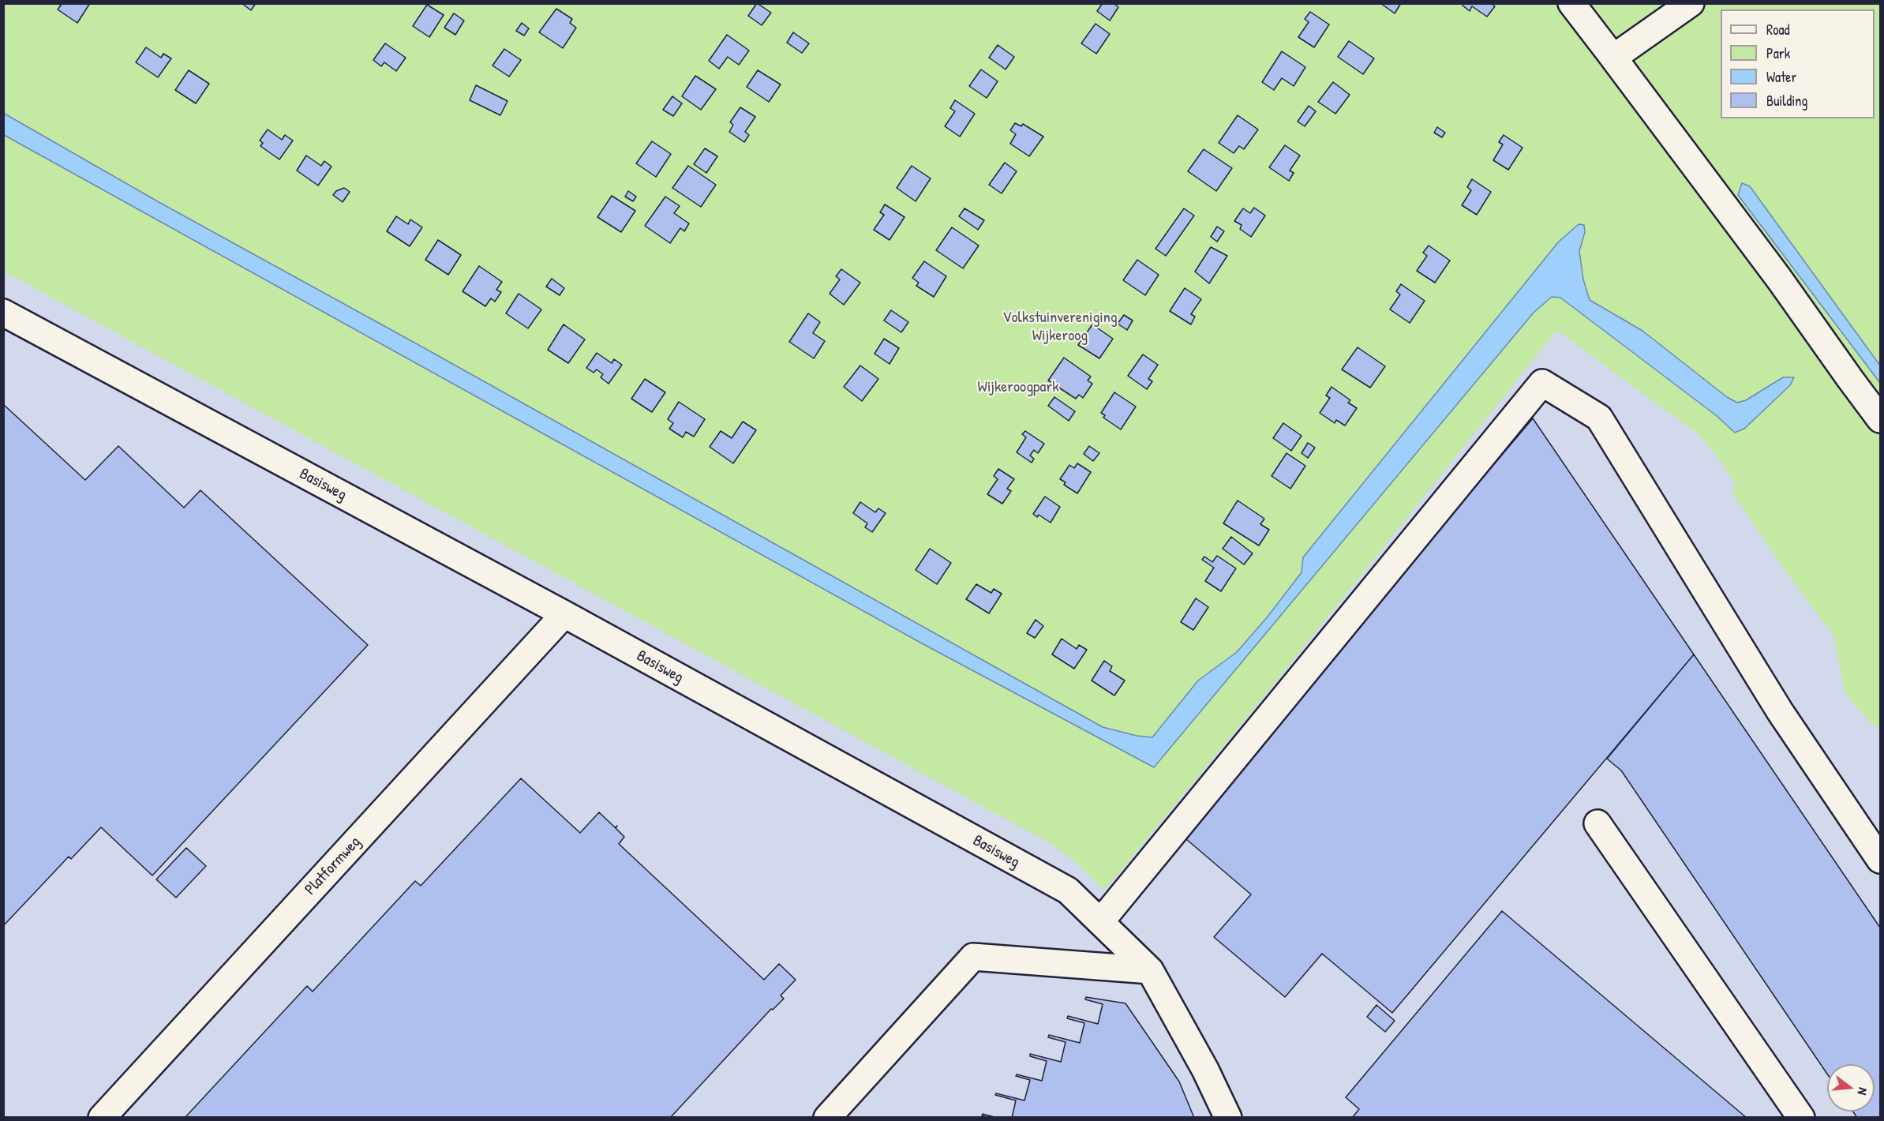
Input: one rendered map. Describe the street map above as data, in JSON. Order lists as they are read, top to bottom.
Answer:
{
  "streets": {
    "street": ["Basisweg", "Platformweg"]
  },
  "crossings": [
    ["Basisweg", "Platformweg"]
  ],
  "parks": ["Volkstuinvereniging Wijkeroog", "Wijkeroogpark"],
  "legend": [
    "Road",
    "Park",
    "Water",
    "Building"
  ],
  "north": "right"
}
